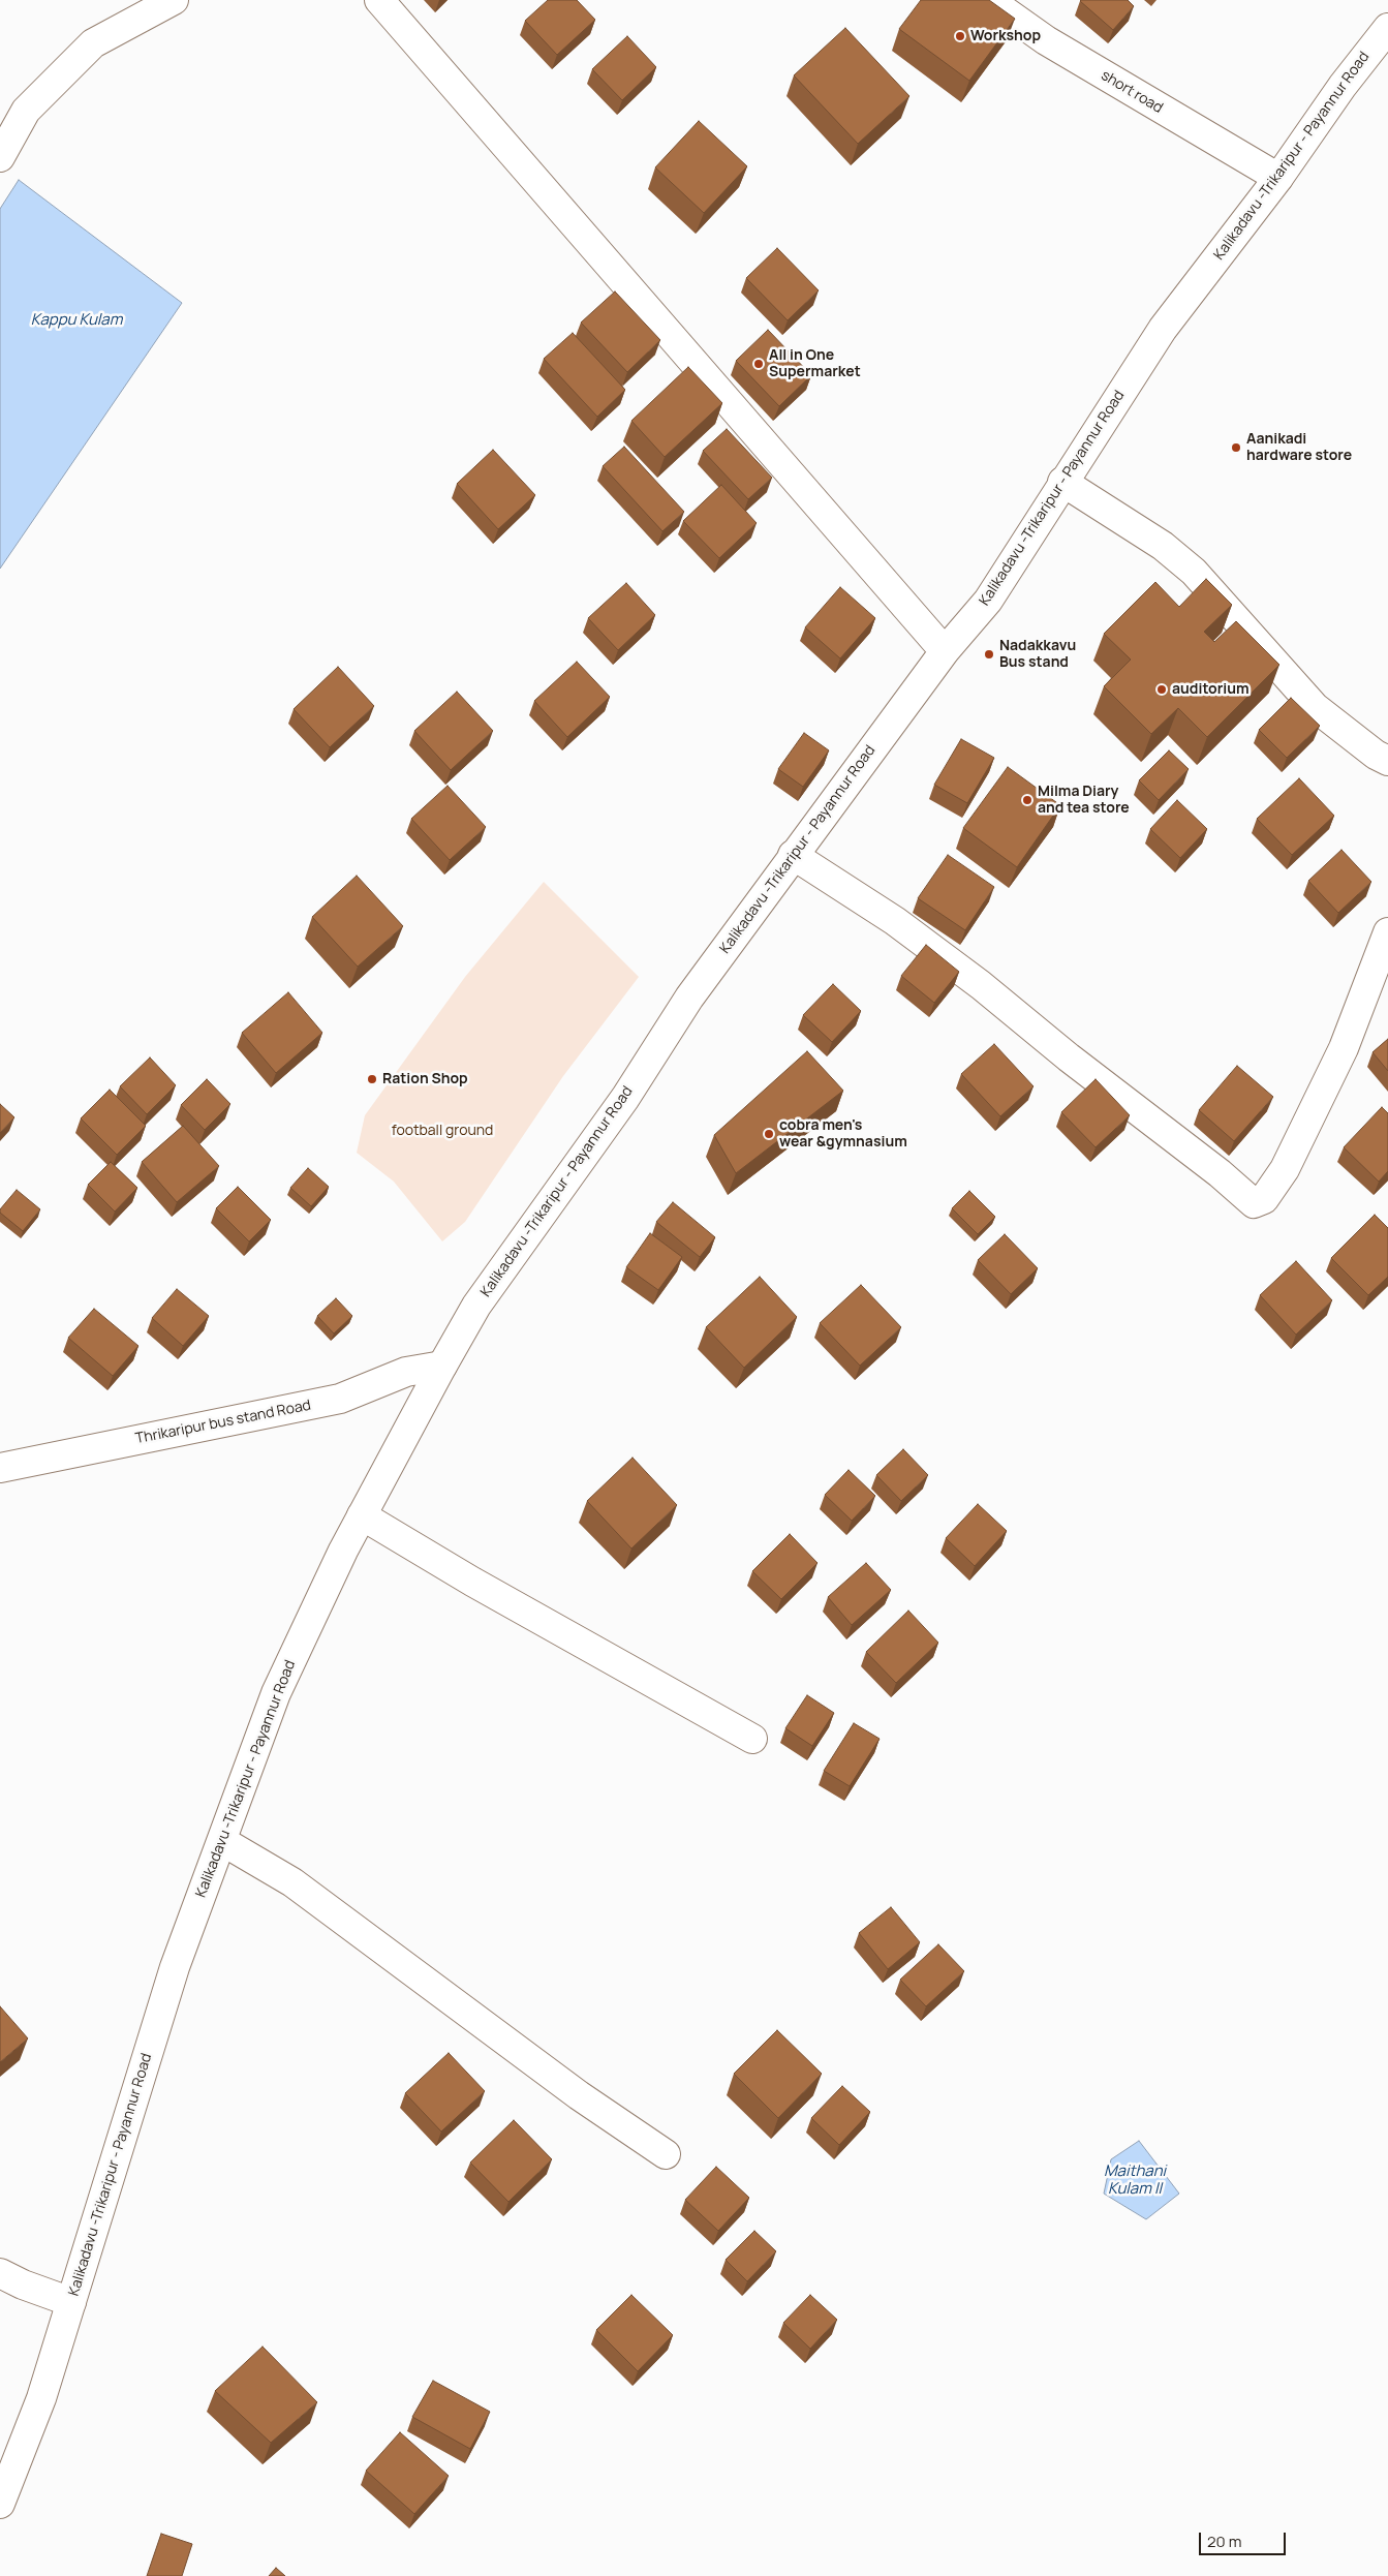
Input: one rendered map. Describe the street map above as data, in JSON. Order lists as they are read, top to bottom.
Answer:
{
  "streets": {
    "main road": ["short road", "Kalikadavu -Trikaripur - Payannur Road", "Thrikaripur bus stand Road"]
  },
  "crossings": [
    ["short road", "Kalikadavu -Trikaripur - Payannur Road"],
    ["Kalikadavu -Trikaripur - Payannur Road", "Thrikaripur bus stand Road"]
  ],
  "water": ["Kappu Kulam", "Maithani Kulam II"],
  "parks": ["football ground"],
  "places": [
    "Workshop",
    "All in One Supermarket",
    "Aanikadi hardware store",
    "Nadakkavu Bus stand",
    "auditorium",
    "Milma Diary and tea store",
    "Ration Shop",
    "cobra men's wear &gymnasium"
  ],
  "scale_bar": "20 m"
}
